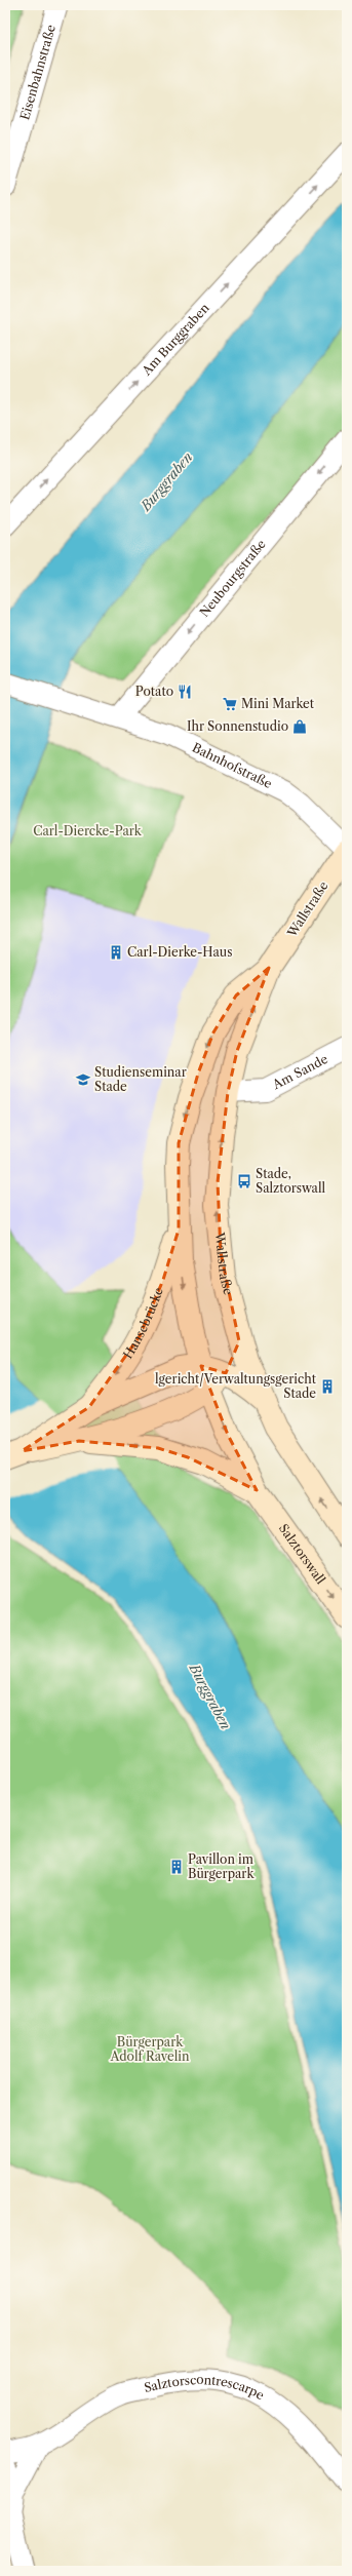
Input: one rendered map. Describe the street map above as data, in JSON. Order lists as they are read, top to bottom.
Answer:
{
  "streets": {
    "main road": ["Wallstraße", "Hansebrücke", "Salztorswall"],
    "street": [
      "Eisenbahnstraße",
      "Am Burggraben",
      "Neubourgstraße",
      "Bahnhofstraße",
      "Am Sande",
      "Salztorscontrescarpe"
    ]
  },
  "crossings": [
    ["Neubourgstraße", "Bahnhofstraße"],
    ["Bahnhofstraße", "Wallstraße"],
    ["Wallstraße", "Am Sande"],
    ["Wallstraße", "Hansebrücke"],
    ["Wallstraße", "Salztorswall"],
    ["Hansebrücke", "Salztorswall"]
  ],
  "one_way": ["Am Burggraben", "Neubourgstraße", "Salztorswall"],
  "water": ["Burggraben"],
  "parks": ["Carl-Diercke-Park", "Bürgerpark Adolf Ravelin"],
  "places": {
    "restaurant": ["Potato"],
    "supermarket": ["Mini Market"],
    "shop": ["Ihr Sonnenstudio"],
    "building": ["Carl-Dierke-Haus", "lgericht/Verwaltungsgericht Stade", "Pavillon im Bürgerpark"],
    "school or university": ["Studienseminar Stade"],
    "bus stop": ["Stade, Salztorswall"]
  }
}
